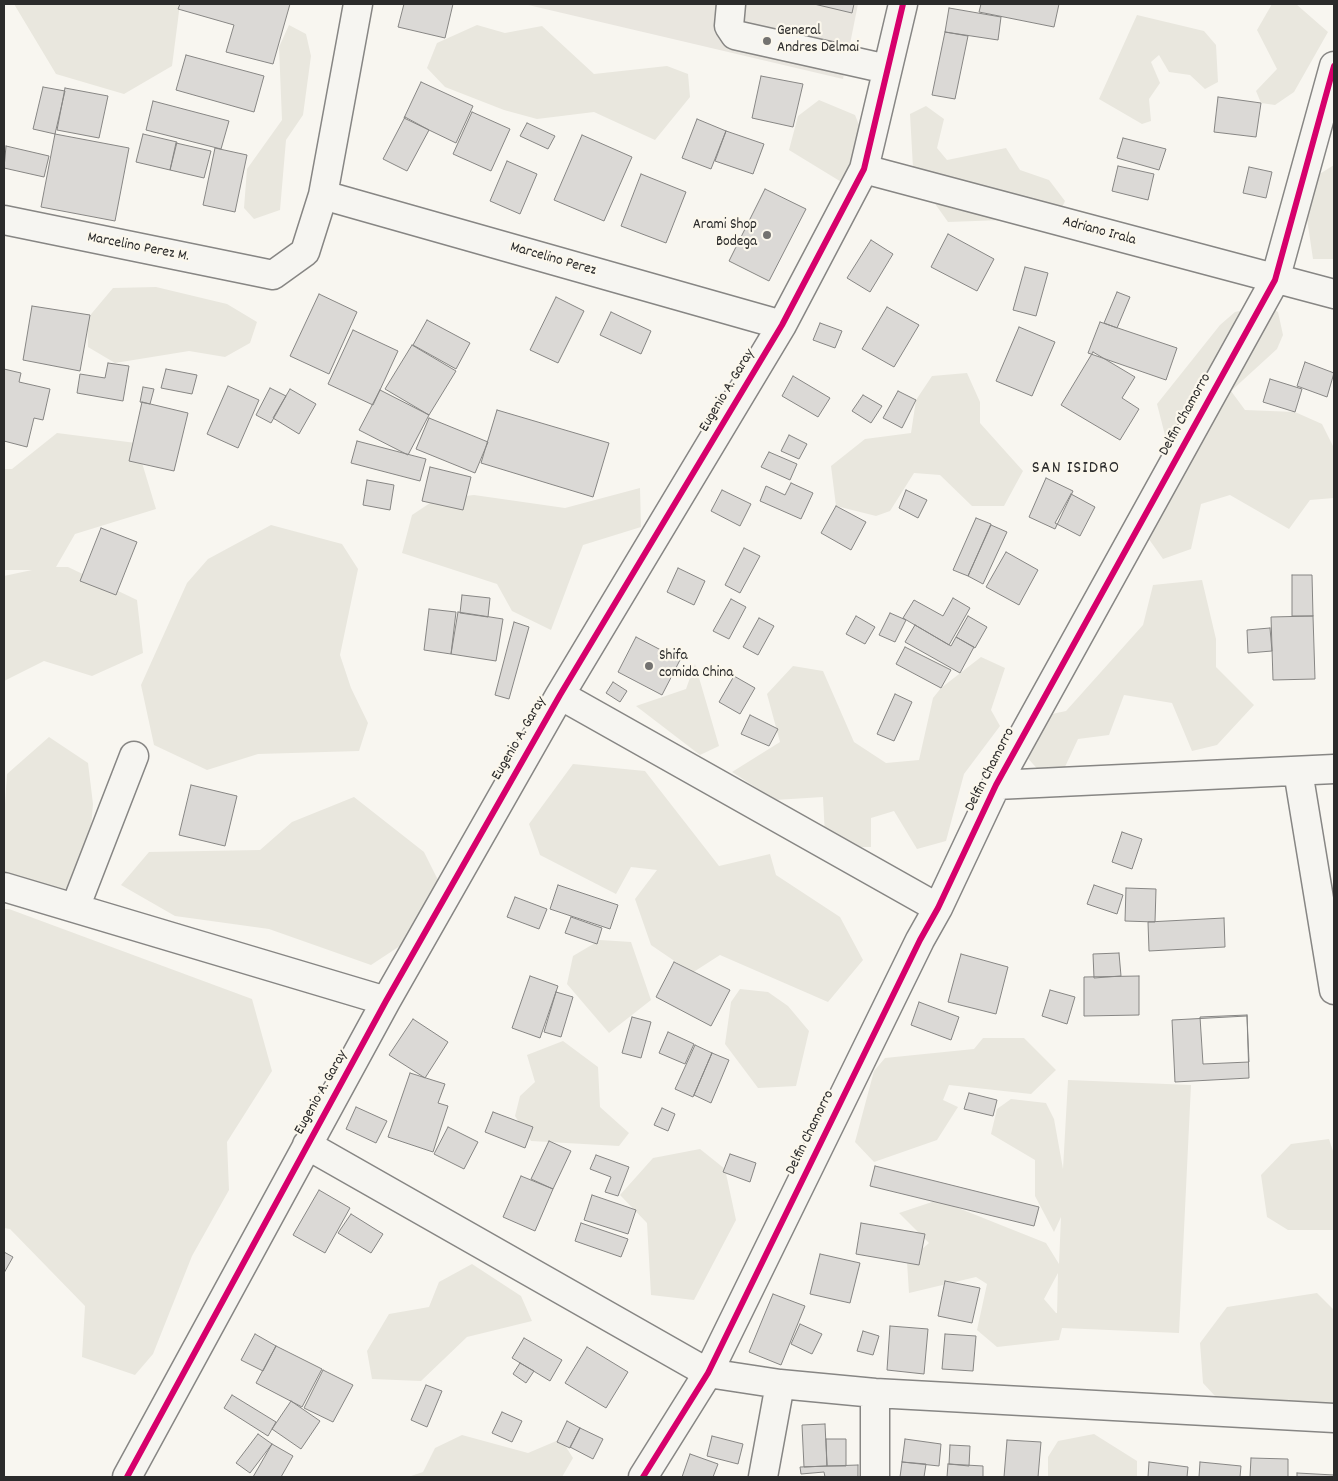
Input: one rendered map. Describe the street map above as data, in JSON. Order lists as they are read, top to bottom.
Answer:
{
  "streets": {
    "street": [
      "Adriano Irala",
      "Marcelino Perez M.",
      "Marcelino Perez",
      "Eugenio A. Garay",
      "Delfin Chamorro"
    ]
  },
  "crossings": [
    ["Adriano Irala", "Eugenio A. Garay"],
    ["Adriano Irala", "Delfin Chamorro"],
    ["Marcelino Perez M.", "Marcelino Perez"],
    ["Marcelino Perez", "Eugenio A. Garay"]
  ],
  "districts": ["SAN ISIDRO"],
  "places": ["General Andres Delmai", "Arami Shop Bodega", "Shifa comida China"]
}
